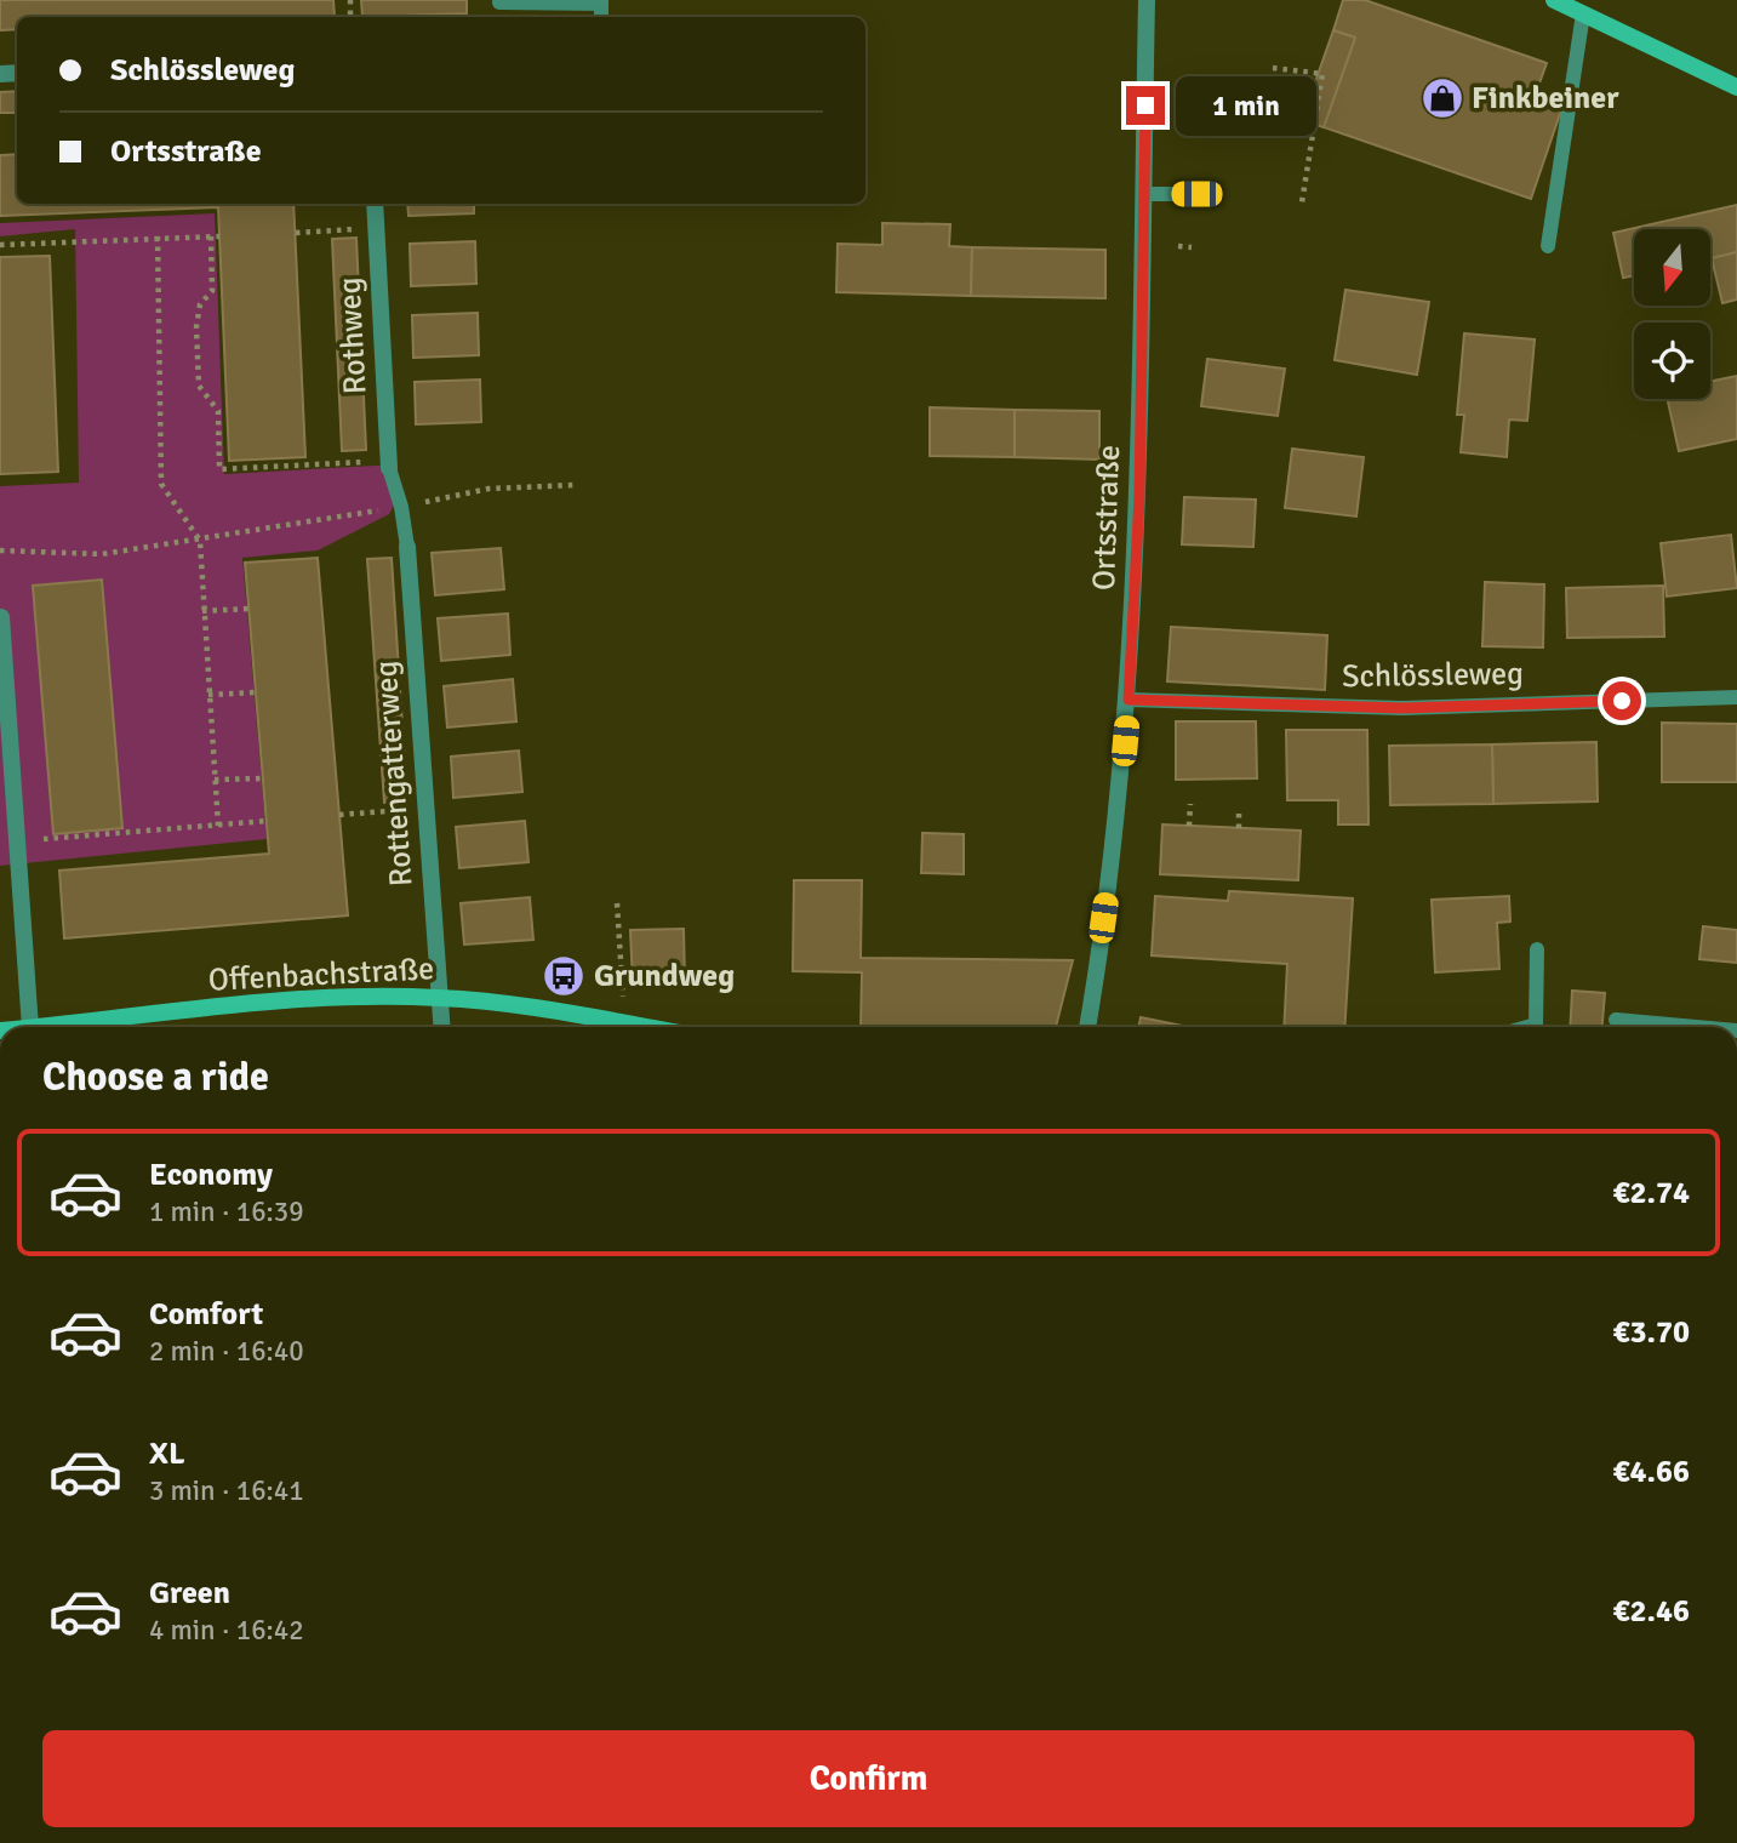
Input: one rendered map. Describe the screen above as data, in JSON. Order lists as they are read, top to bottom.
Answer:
{
  "streets": {
    "street": [
      "Rothweg",
      "Ortsstraße",
      "Rottengatterweg",
      "Offenbachstraße"
    ],
    "lane": ["Schlössleweg"]
  },
  "crossings": [
    ["Ortsstraße", "Schlössleweg"],
    ["Rottengatterweg", "Offenbachstraße"]
  ],
  "places": {
    "shop": ["Finkbeiner"],
    "bus stop": ["Grundweg"]
  },
  "north": "bottom",
  "page": {
    "banner": ["Schlössleweg", "Ortsstraße"],
    "bubble": "1 min",
    "heading": "Choose a ride",
    "list": [
      {
        "name": "Economy",
        "note": "1 min · 16:39",
        "value": "€2.74"
      },
      {
        "name": "Comfort",
        "note": "2 min · 16:40",
        "value": "€3.70"
      },
      {
        "name": "XL",
        "note": "3 min · 16:41",
        "value": "€4.66"
      },
      {
        "name": "Green",
        "note": "4 min · 16:42",
        "value": "€2.46"
      }
    ],
    "buttons": "Confirm"
  }
}
